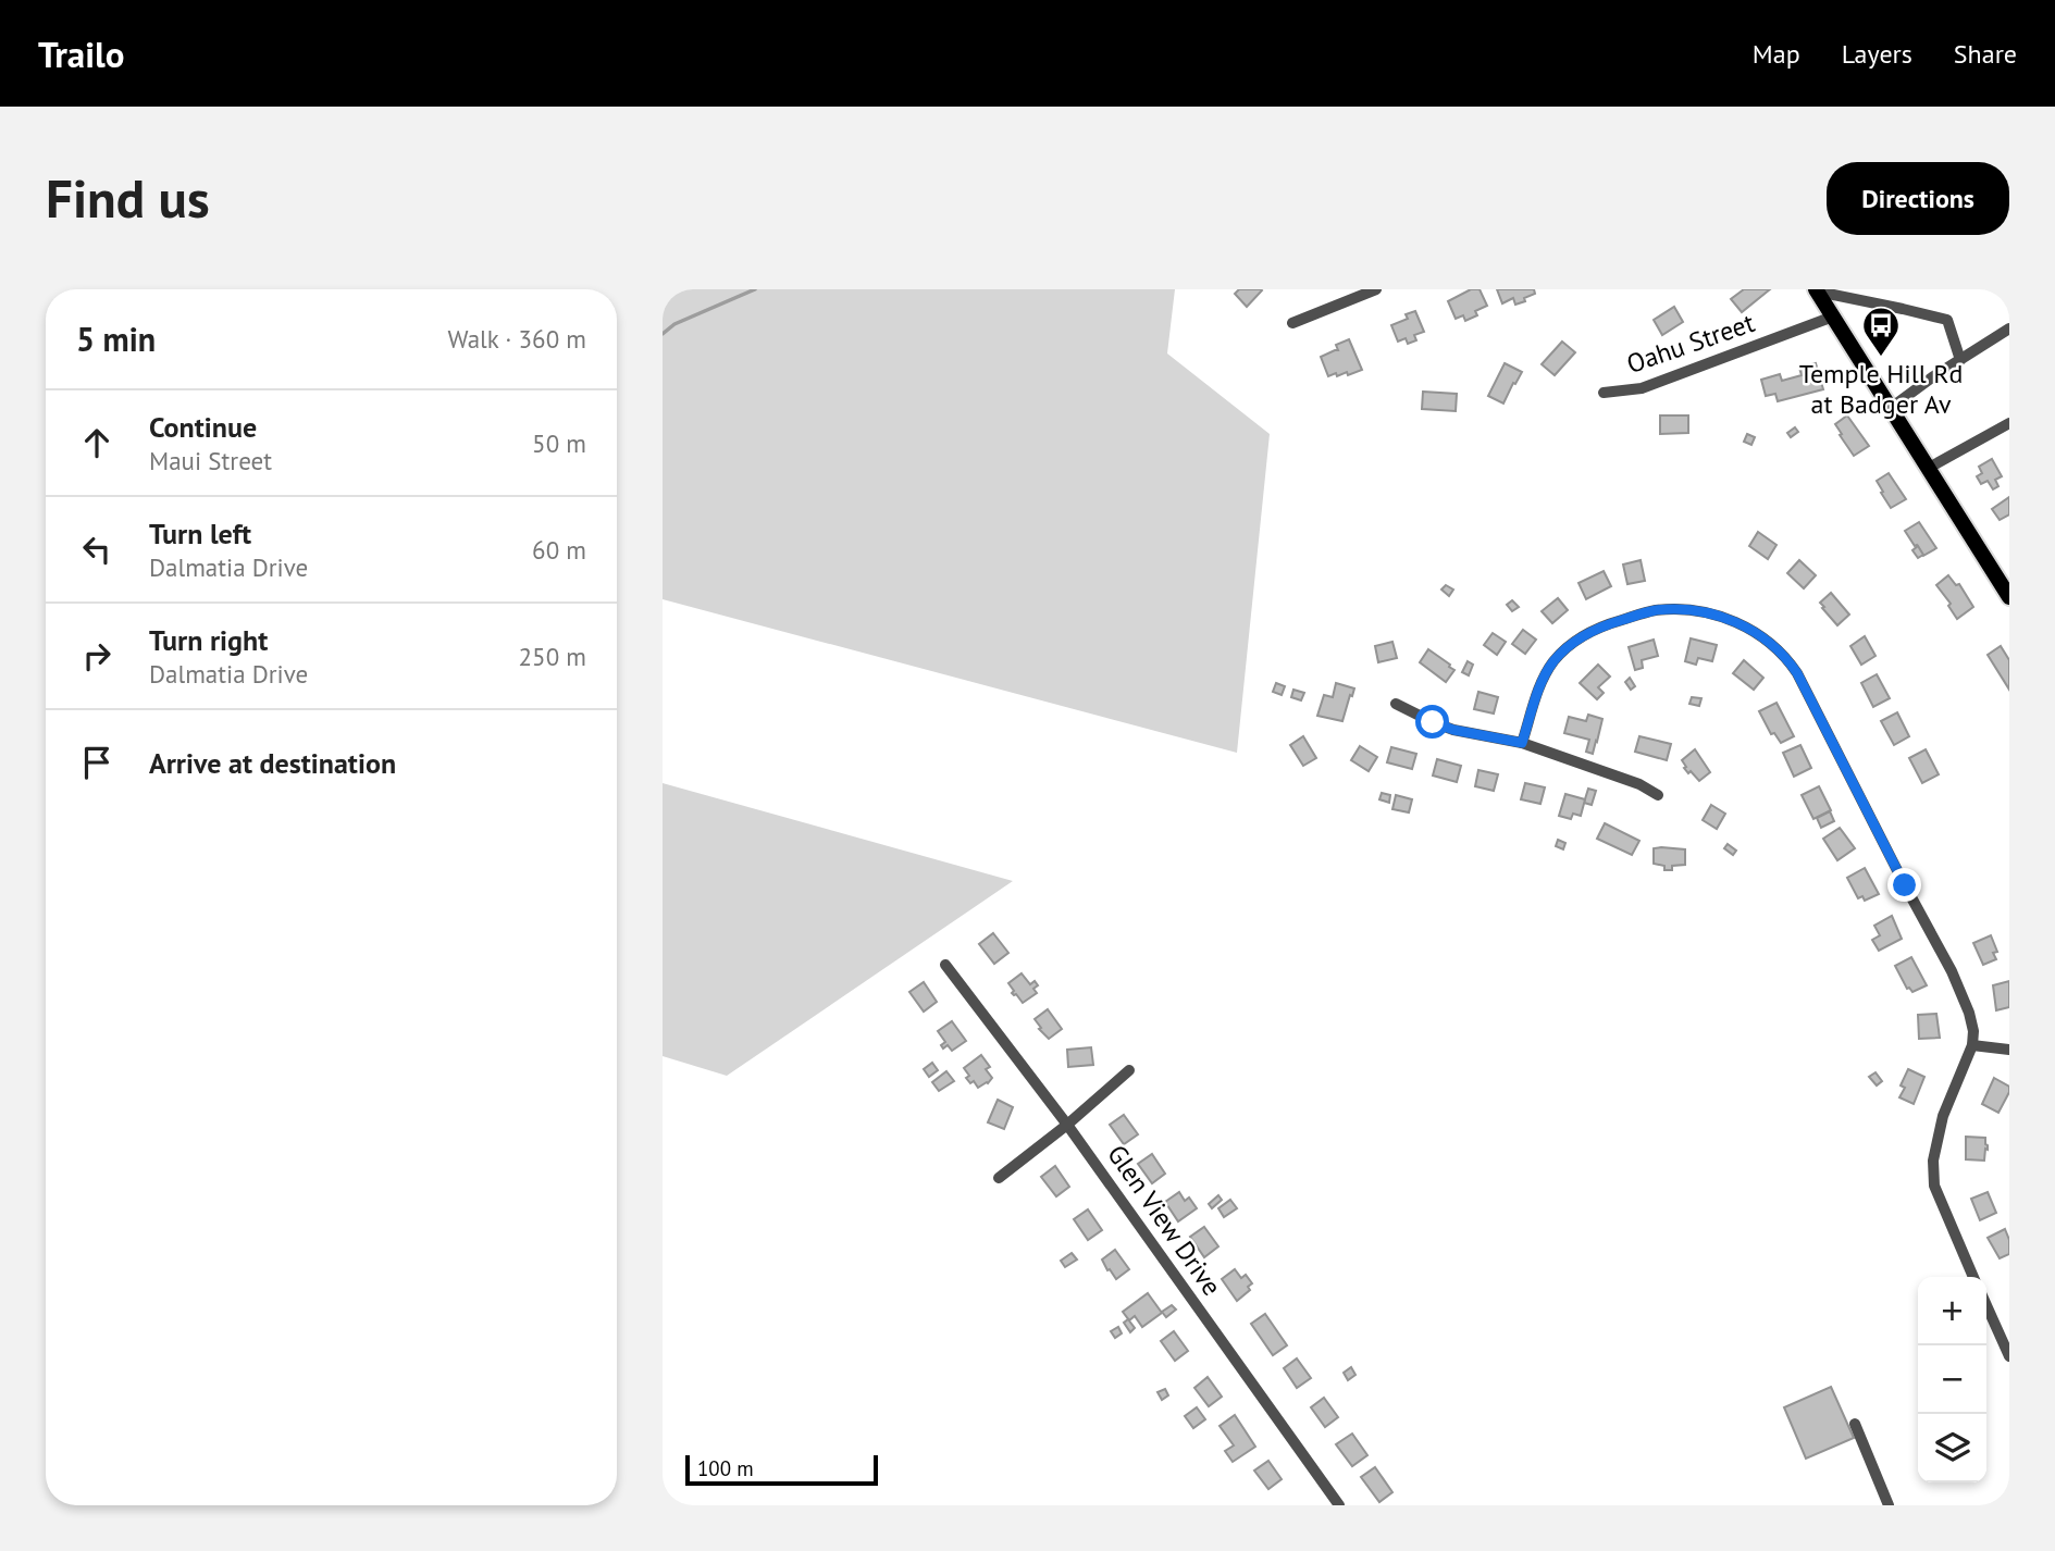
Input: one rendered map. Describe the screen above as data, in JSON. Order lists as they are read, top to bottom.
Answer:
{
  "streets": {
    "street": ["Oahu Street", "Glen View Drive"]
  },
  "places": {
    "bus stop": ["Temple Hill Rd at Badger Av"]
  },
  "scale_bar": "100 m",
  "page": {
    "header": "Trailo",
    "nav": ["Map", "Layers", "Share"],
    "buttons": "Directions",
    "title": "Find us",
    "heading": ["5 min", "Walk · 360 m"],
    "list": [
      ["Continue", "Maui Street", "50 m"],
      ["Turn left", "Dalmatia Drive", "60 m"],
      ["Turn right", "Dalmatia Drive", "250 m"],
      "Arrive at destination"
    ],
    "map_buttons": ["+", "−"],
    "scale": "100 m"
  }
}
